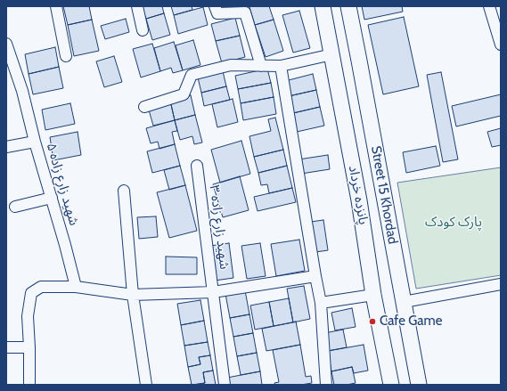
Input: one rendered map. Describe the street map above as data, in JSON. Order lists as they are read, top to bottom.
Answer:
{
  "streets": {
    "main road": ["پانزده خرداد", "Street 15 Khordad"],
    "street": ["شهید زارع زاده ۵", "شهید زارع زاده ۳"]
  },
  "parks": ["پارک کودک"],
  "places": ["Cafe Game"]
}
